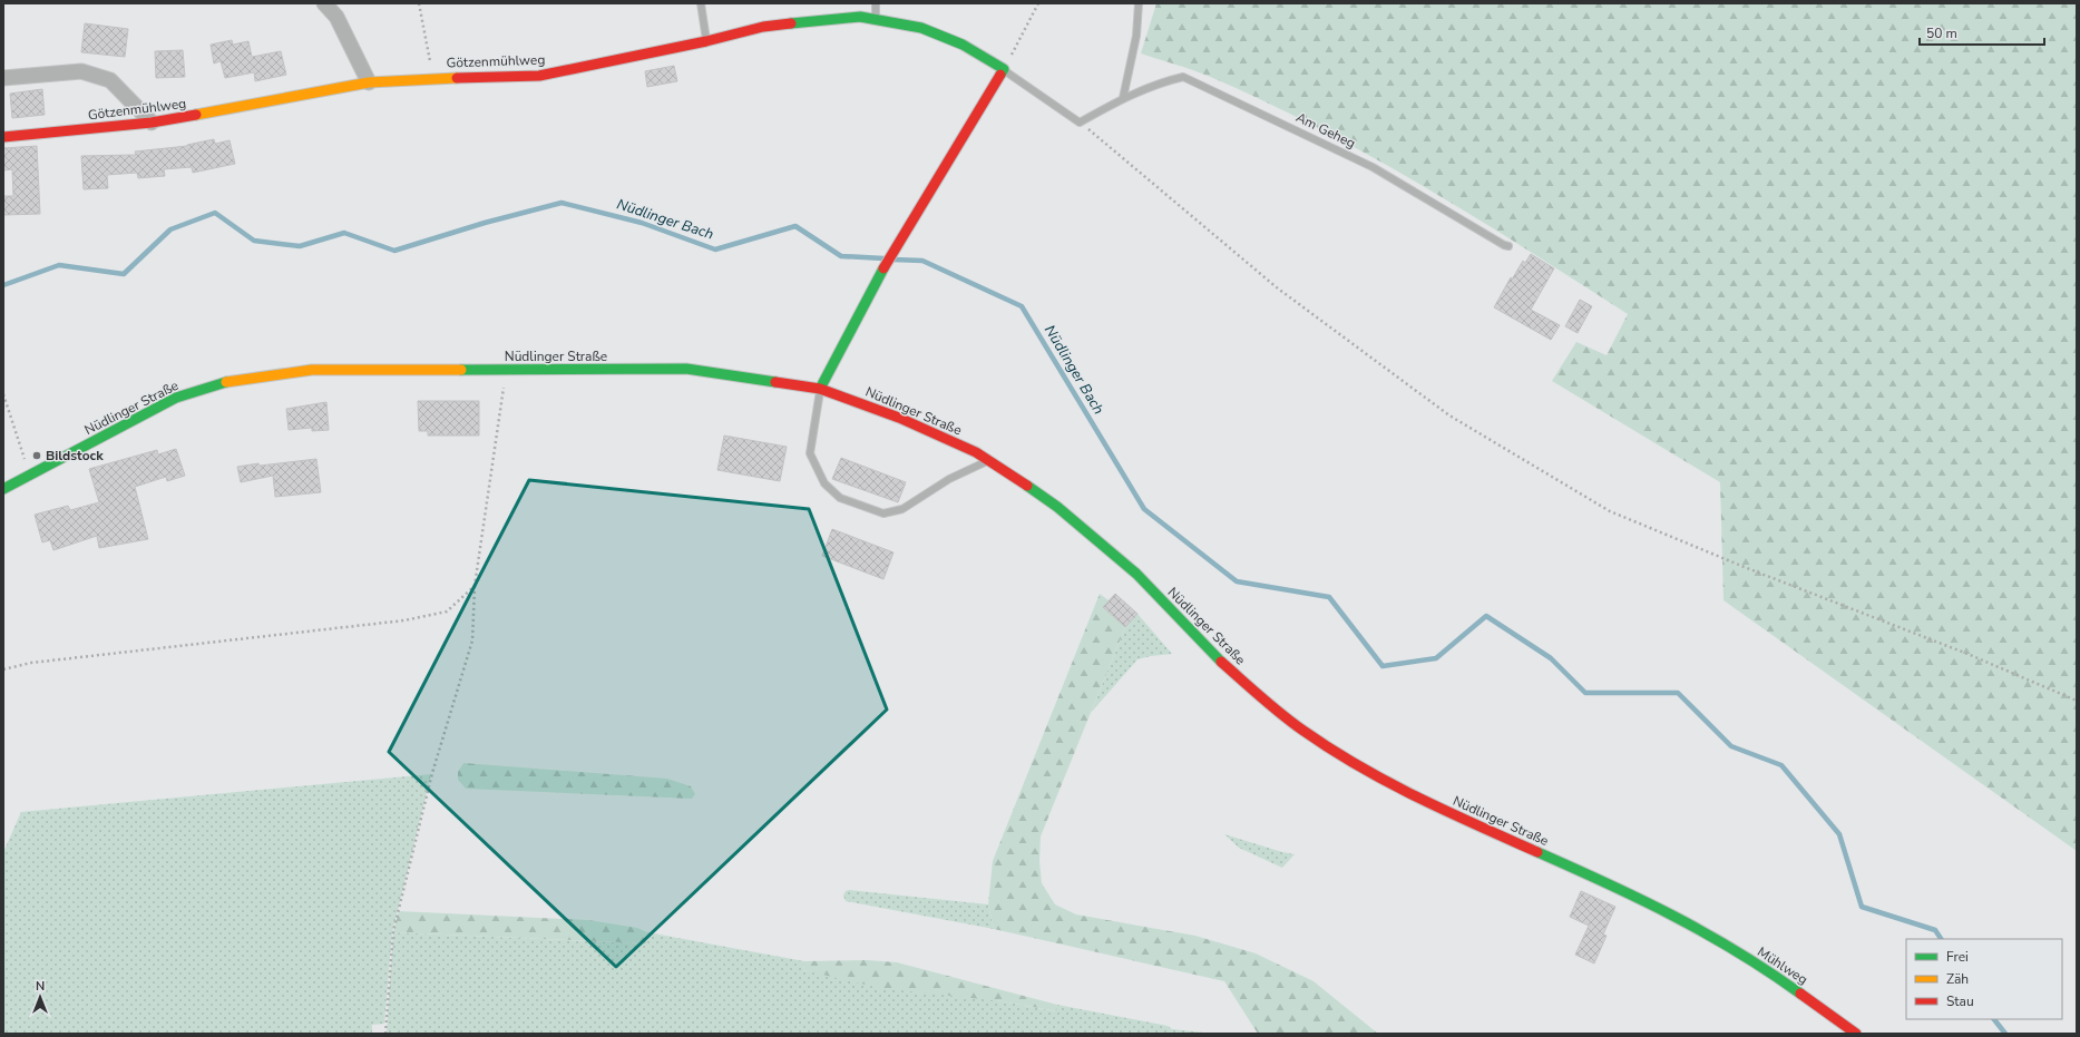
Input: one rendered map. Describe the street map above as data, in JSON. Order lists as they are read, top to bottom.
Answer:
{
  "streets": {
    "street": ["Götzenmühlweg", "Nüdlinger Straße", "Mühlweg"],
    "lane": ["Am Geheg"]
  },
  "crossings": [
    ["Nüdlinger Straße", "Mühlweg"]
  ],
  "water": ["Nüdlinger Bach"],
  "places": ["Bildstock"],
  "legend": ["Frei", "Zäh", "Stau"],
  "scale_bar": "50 m",
  "north": "top"
}
